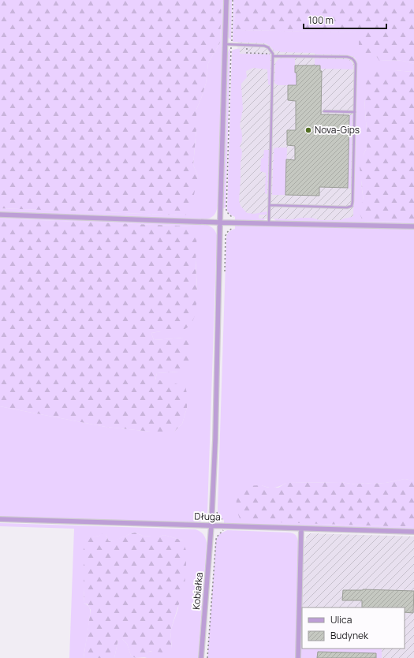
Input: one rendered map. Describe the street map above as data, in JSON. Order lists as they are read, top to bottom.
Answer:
{
  "streets": {
    "street": ["Długa", "Kobiałka"]
  },
  "crossings": [
    ["Długa", "Kobiałka"]
  ],
  "places": ["Nova-Gips"],
  "legend": ["Ulica", "Budynek"],
  "scale_bar": "100 m"
}
